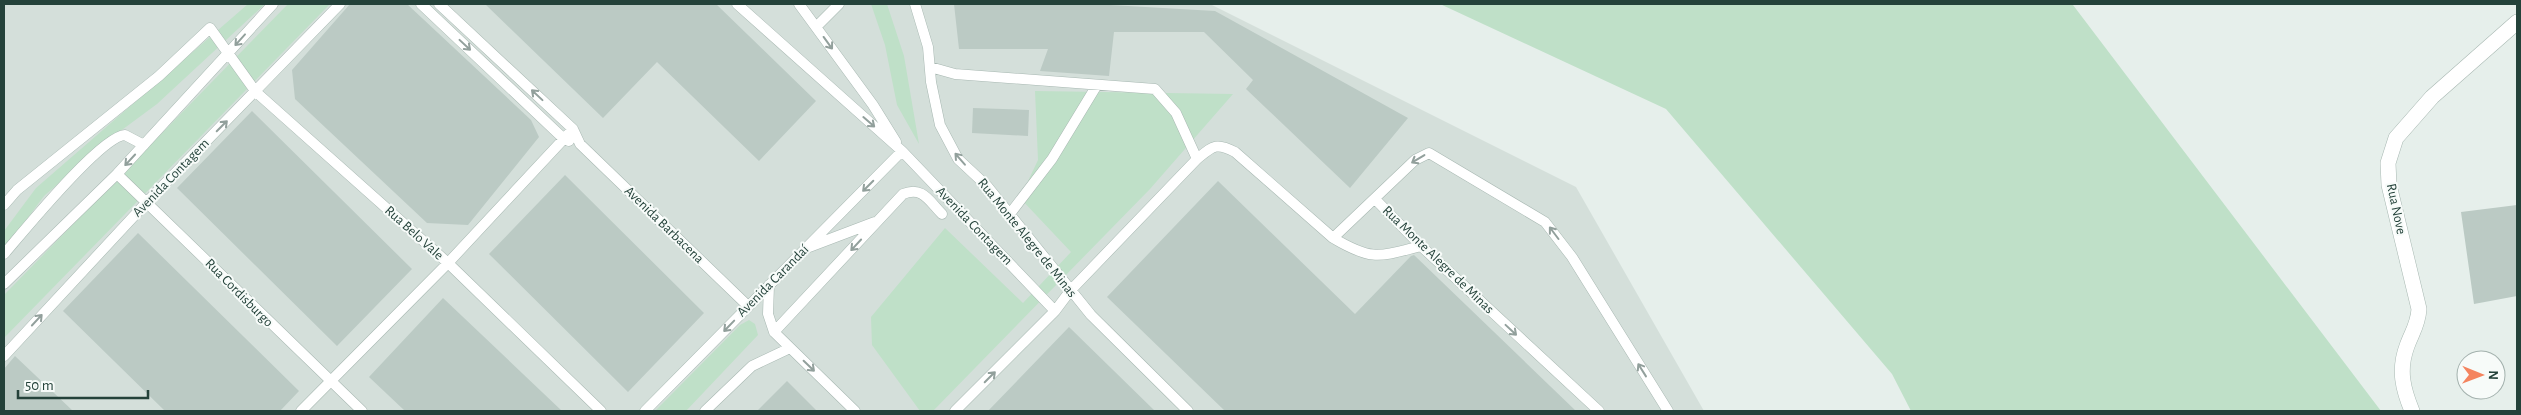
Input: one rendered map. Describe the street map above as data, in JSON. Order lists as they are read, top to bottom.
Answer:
{
  "streets": {
    "street": ["Rua Nove"],
    "lane": [
      "Avenida Contagem",
      "Avenida Barbacena",
      "Rua Belo Vale",
      "Rua Monte Alegre de Minas",
      "Avenida Carandaí",
      "Rua Cordisburgo"
    ]
  },
  "crossings": [
    ["Avenida Contagem", "Rua Belo Vale"],
    ["Avenida Contagem", "Avenida Carandaí"],
    ["Avenida Contagem", "Rua Cordisburgo"],
    ["Avenida Barbacena", "Avenida Carandaí"]
  ],
  "scale_bar": "50 m",
  "north": "right"
}
